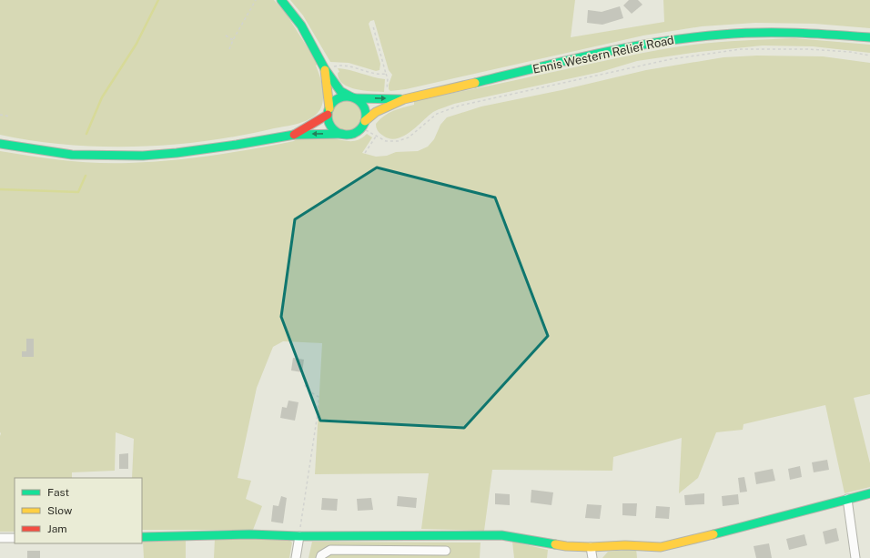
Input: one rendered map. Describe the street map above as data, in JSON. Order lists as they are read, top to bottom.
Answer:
{
  "streets": {
    "main road": ["Ennis Western Relief Road"]
  },
  "legend": ["Fast", "Slow", "Jam"]
}
